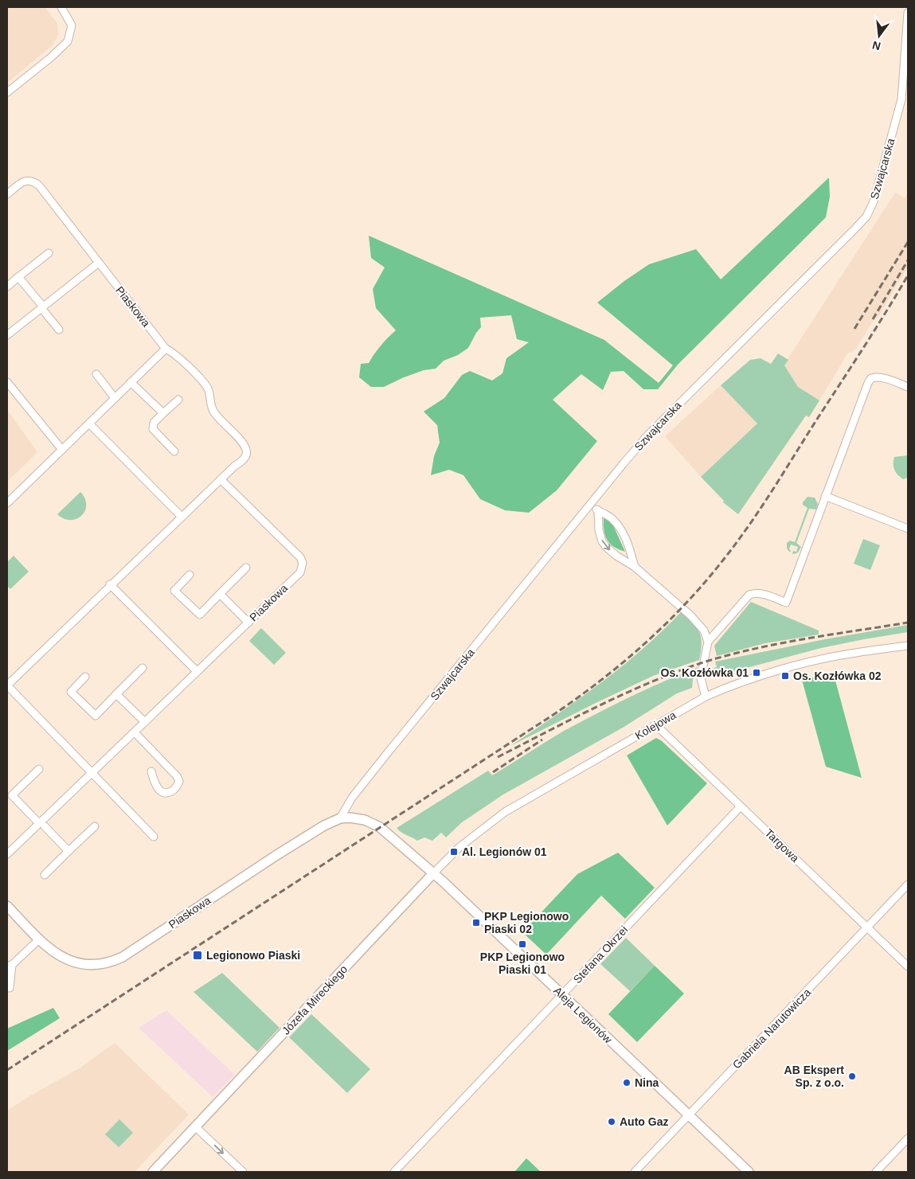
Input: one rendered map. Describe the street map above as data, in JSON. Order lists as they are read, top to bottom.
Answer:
{
  "streets": {
    "street": [
      "Szwajcarska",
      "Piaskowa",
      "Kolejowa",
      "Targowa",
      "Stefana Okrzei",
      "Józefa Mireckiego",
      "Aleja Legionów",
      "Gabriela Narutowicza"
    ]
  },
  "crossings": [
    ["Szwajcarska", "Piaskowa"],
    ["Piaskowa", "Aleja Legionów"],
    ["Kolejowa", "Targowa"],
    ["Kolejowa", "Józefa Mireckiego"],
    ["Kolejowa", "Aleja Legionów"],
    ["Targowa", "Stefana Okrzei"],
    ["Targowa", "Gabriela Narutowicza"],
    ["Stefana Okrzei", "Aleja Legionów"],
    ["Józefa Mireckiego", "Aleja Legionów"],
    ["Aleja Legionów", "Gabriela Narutowicza"]
  ],
  "places": {
    "transit": [
      "Os. Kozłówka 01",
      "Os. Kozłówka 02",
      "Al. Legionów 01",
      "PKP Legionowo Piaski 02",
      "PKP Legionowo Piaski 01",
      "Legionowo Piaski"
    ],
    "other": ["AB Ekspert Sp. z o.o.", "Nina", "Auto Gaz"]
  },
  "north": "bottom"
}
